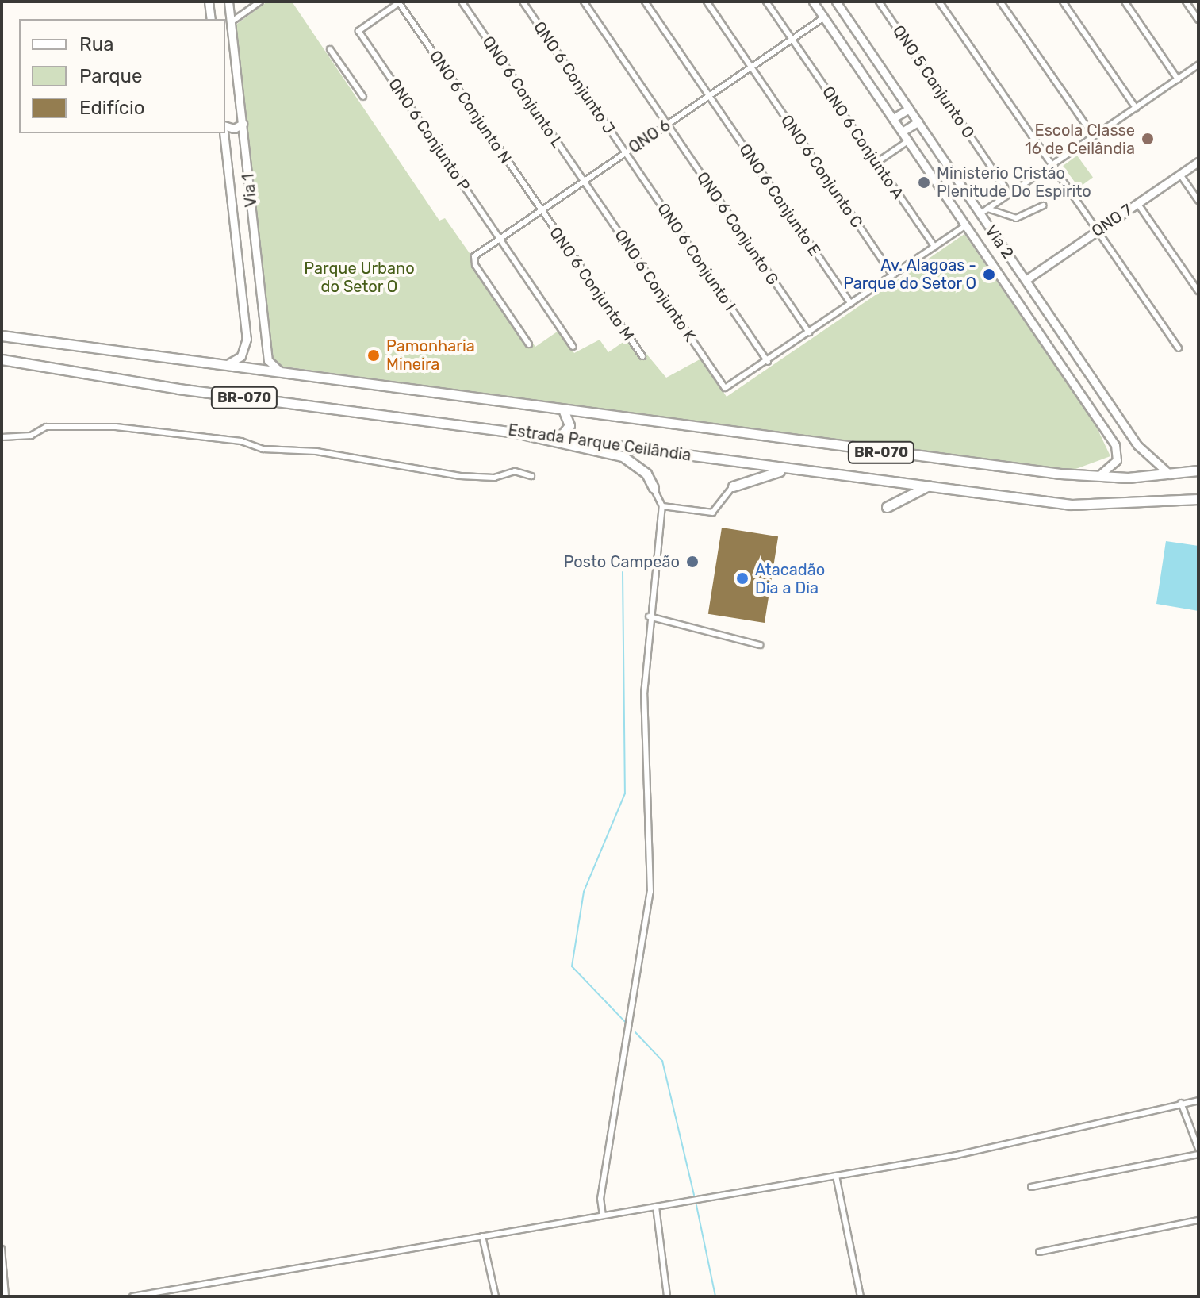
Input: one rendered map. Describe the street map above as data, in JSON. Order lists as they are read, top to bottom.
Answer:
{
  "streets": {
    "highway": ["BR-070", "Estrada Parque Ceilândia"],
    "main road": ["Via 1", "QNO 7", "Via 2"],
    "street": [
      "QNO 6 Conjunto J",
      "QNO 5 Conjunto O",
      "QNO 6 Conjunto L",
      "QNO 6 Conjunto N",
      "QNO 6 Conjunto P",
      "QNO 6",
      "QNO 6 Conjunto A",
      "QNO 6 Conjunto C",
      "QNO 6 Conjunto E",
      "QNO 6 Conjunto G",
      "QNO 6 Conjunto I",
      "QNO 6 Conjunto M",
      "QNO 6 Conjunto K"
    ]
  },
  "crossings": [
    ["QNO 6 Conjunto J", "QNO 6"],
    ["QNO 6 Conjunto J", "QNO 6 Conjunto I"],
    ["QNO 6 Conjunto L", "QNO 6"],
    ["QNO 6 Conjunto L", "QNO 6 Conjunto K"],
    ["QNO 6 Conjunto N", "QNO 6 Conjunto P"],
    ["QNO 6 Conjunto N", "QNO 6"],
    ["QNO 6 Conjunto N", "QNO 6 Conjunto M"],
    ["QNO 6 Conjunto P", "QNO 6"],
    ["QNO 6", "QNO 6 Conjunto A"],
    ["QNO 6", "QNO 6 Conjunto C"],
    ["QNO 6", "QNO 6 Conjunto E"],
    ["QNO 6", "QNO 6 Conjunto G"],
    ["QNO 6", "Via 2"],
    ["QNO 6", "QNO 6 Conjunto I"],
    ["QNO 6", "QNO 6 Conjunto M"],
    ["QNO 6", "QNO 6 Conjunto K"],
    ["Via 1", "Estrada Parque Ceilândia"],
    ["QNO 7", "Via 2"],
    ["Via 2", "Estrada Parque Ceilândia"],
    ["QNO 6 Conjunto I", "QNO 6 Conjunto K"]
  ],
  "parks": ["Parque Urbano do Setor O"],
  "places": [
    "Escola Classe 16 de Ceilândia",
    "Ministerio Cristáo Plenitude Do Espirito",
    "Av. Alagoas - Parque do Setor O",
    "Pamonharia Mineira",
    "Posto Campeão",
    "Atacadão Dia a Dia"
  ],
  "legend": ["Rua", "Parque", "Edifício"]
}
